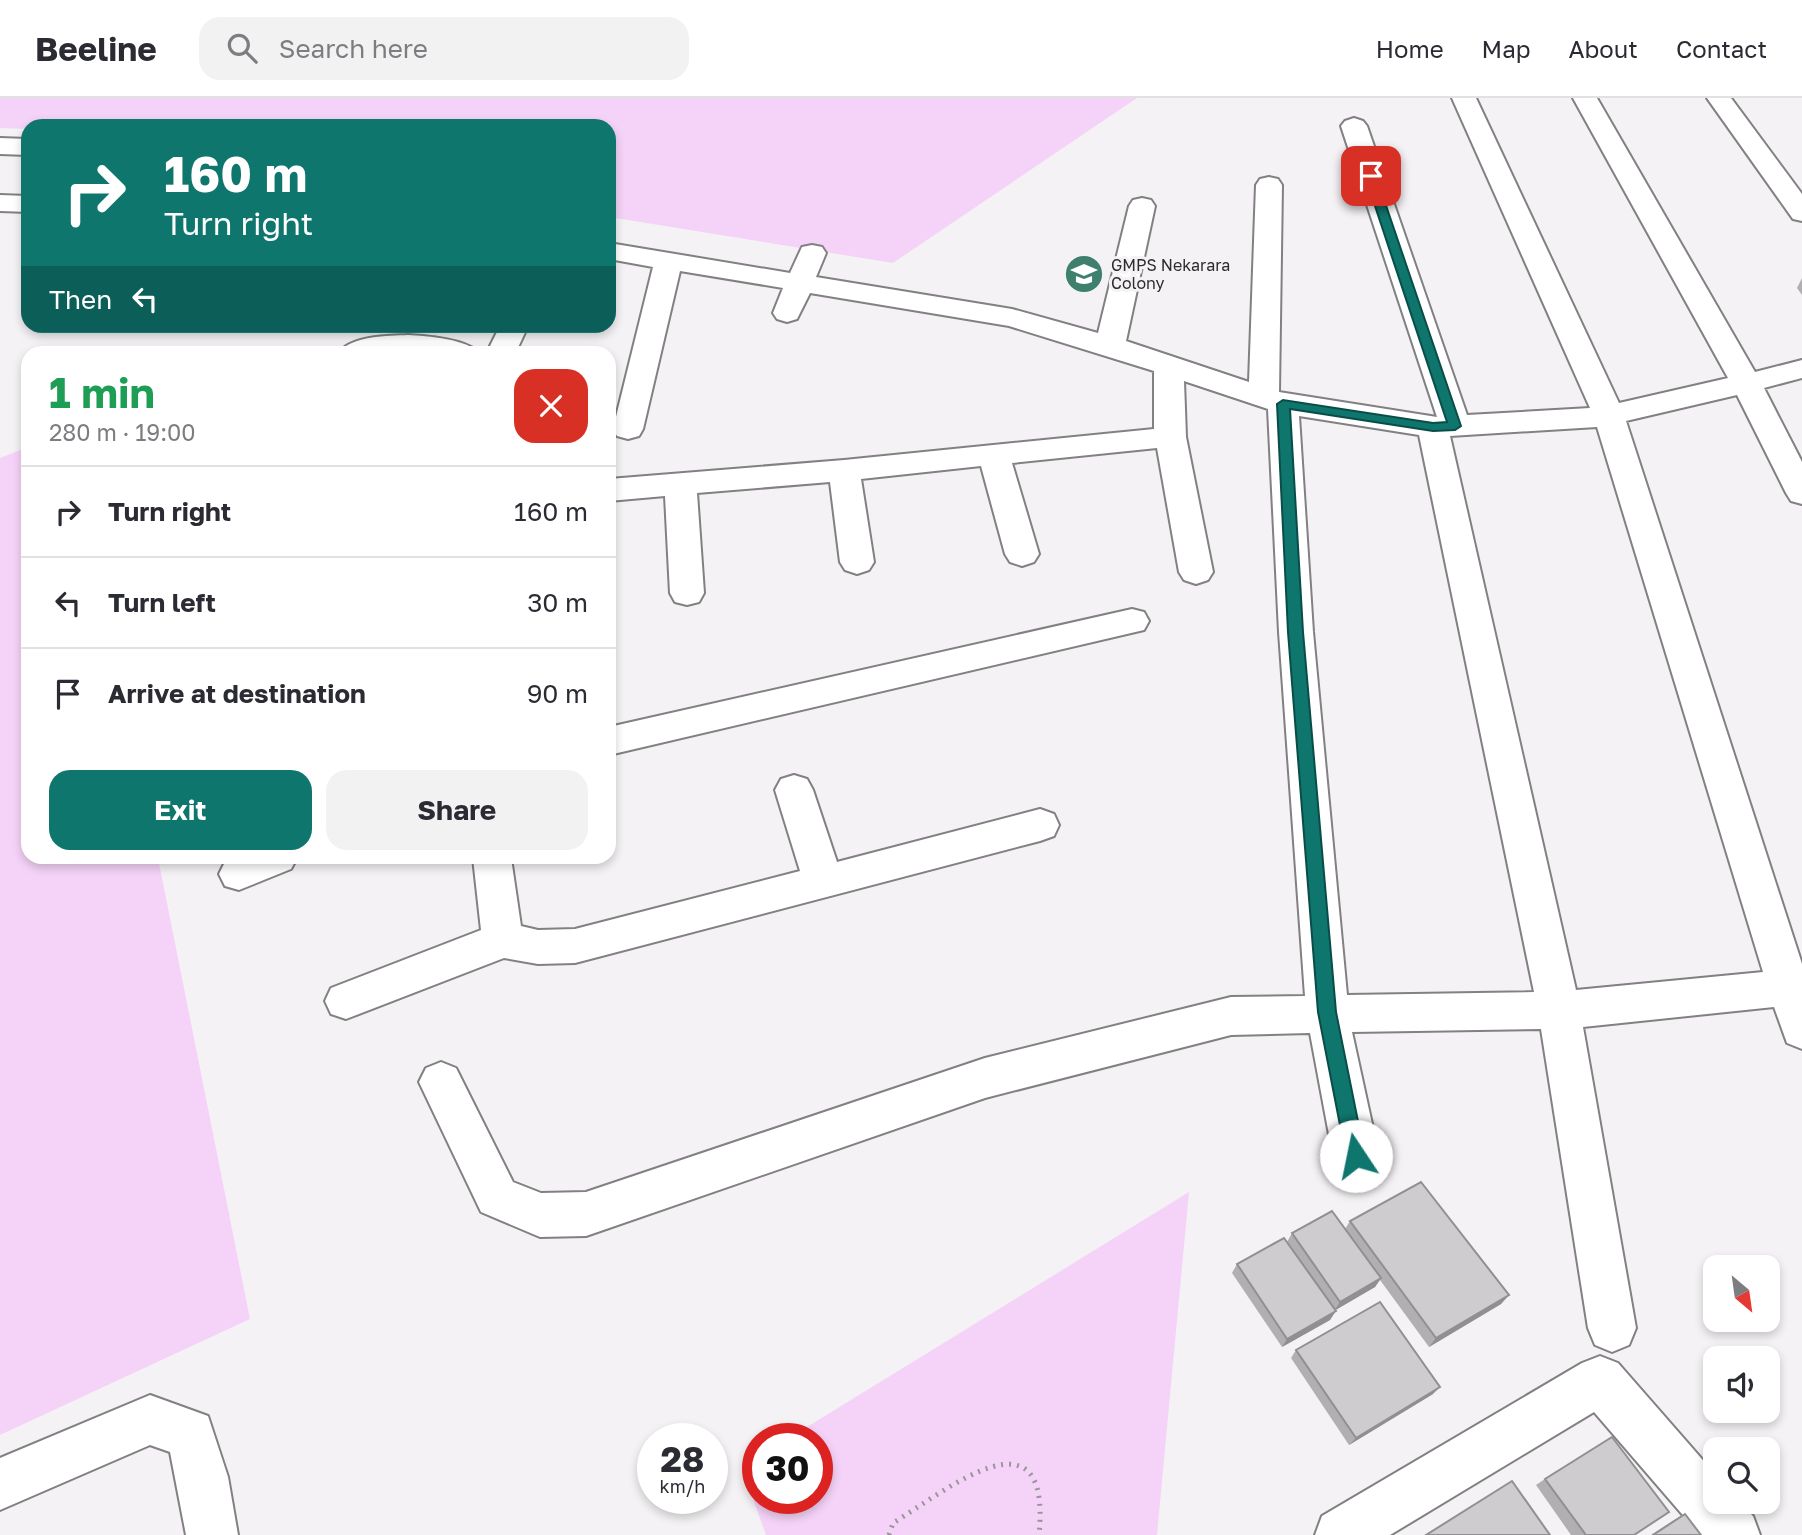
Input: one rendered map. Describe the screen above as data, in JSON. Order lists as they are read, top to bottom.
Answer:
{
  "places": {
    "school or university": ["GMPS Nekarara Colony"]
  },
  "north": "bottom right",
  "page": {
    "header": "Beeline",
    "search": "Search here",
    "nav": [
      "Home",
      "Map",
      "About",
      "Contact"
    ],
    "turn": ["160 m", "Turn right"],
    "then": "Then",
    "heading": ["1 min", "280 m · 19:00"],
    "list": [
      {
        "name": "Turn right",
        "value": "160 m"
      },
      {
        "name": "Turn left",
        "value": "30 m"
      },
      {
        "name": "Arrive at destination",
        "value": "90 m"
      }
    ],
    "buttons": ["Exit", "Share"],
    "speed": "28 km/h",
    "limit": "30"
  }
}
